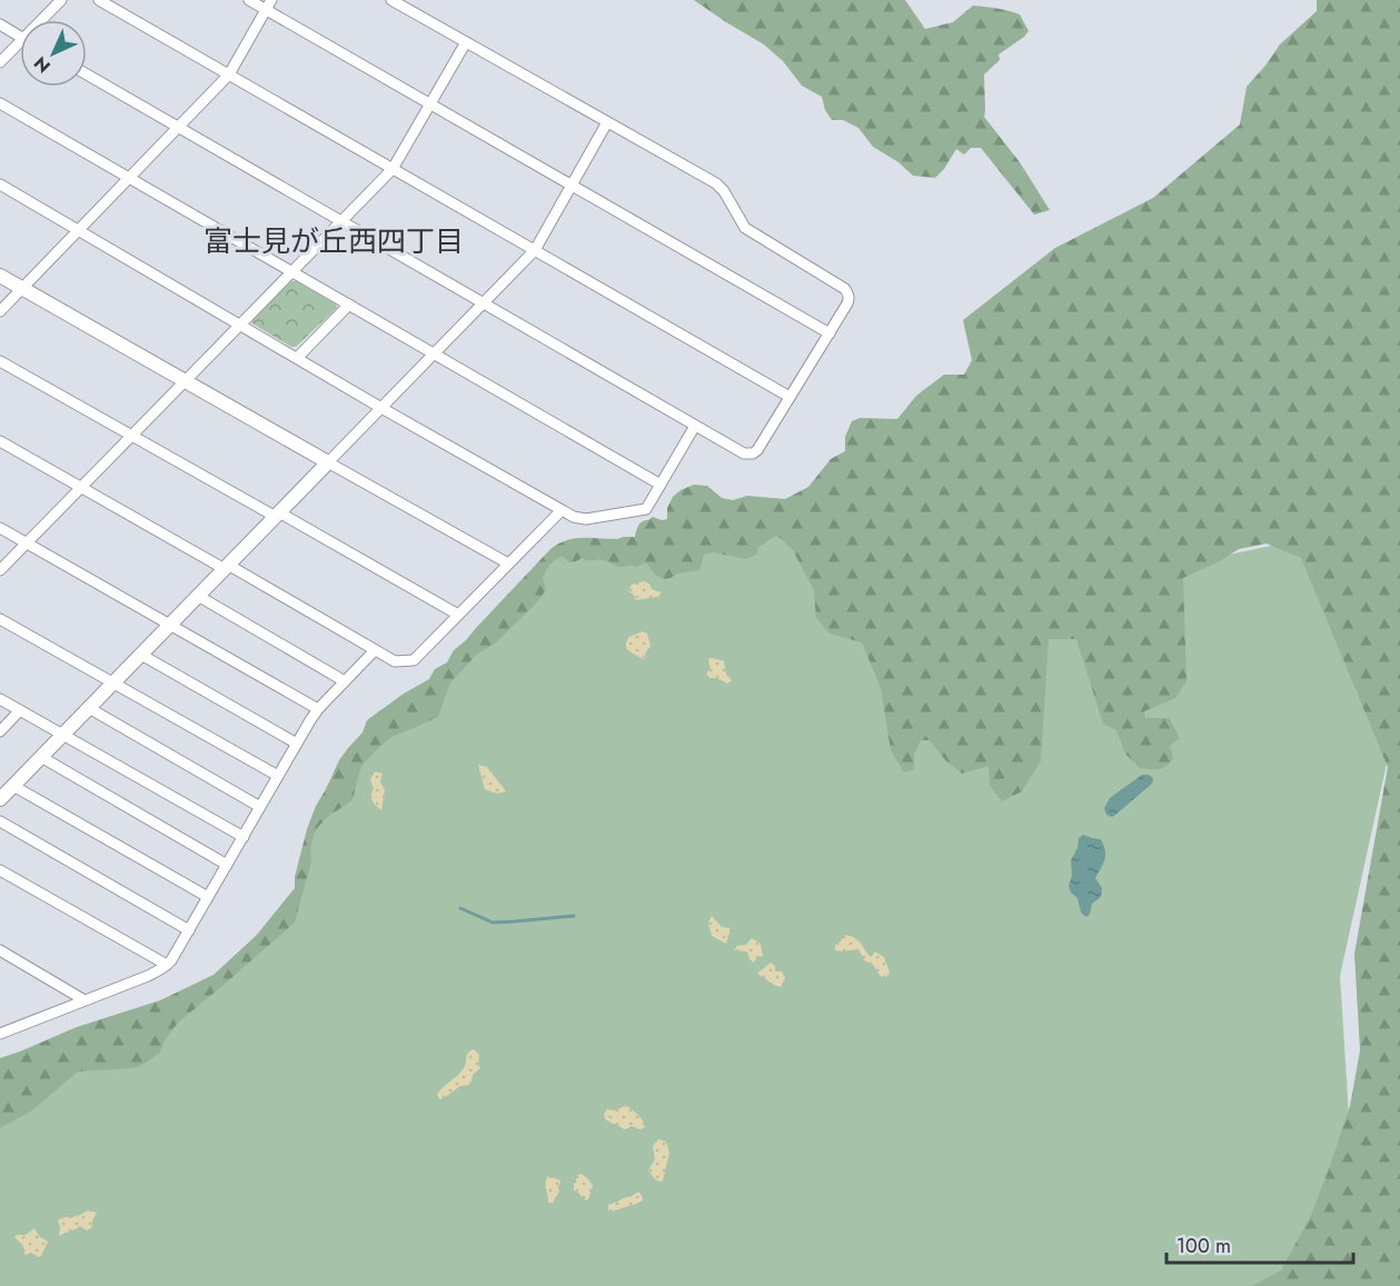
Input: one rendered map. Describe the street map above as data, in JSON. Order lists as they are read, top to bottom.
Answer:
{
  "districts": ["富士見が丘西四丁目"],
  "scale_bar": "100 m",
  "north": "bottom left"
}
